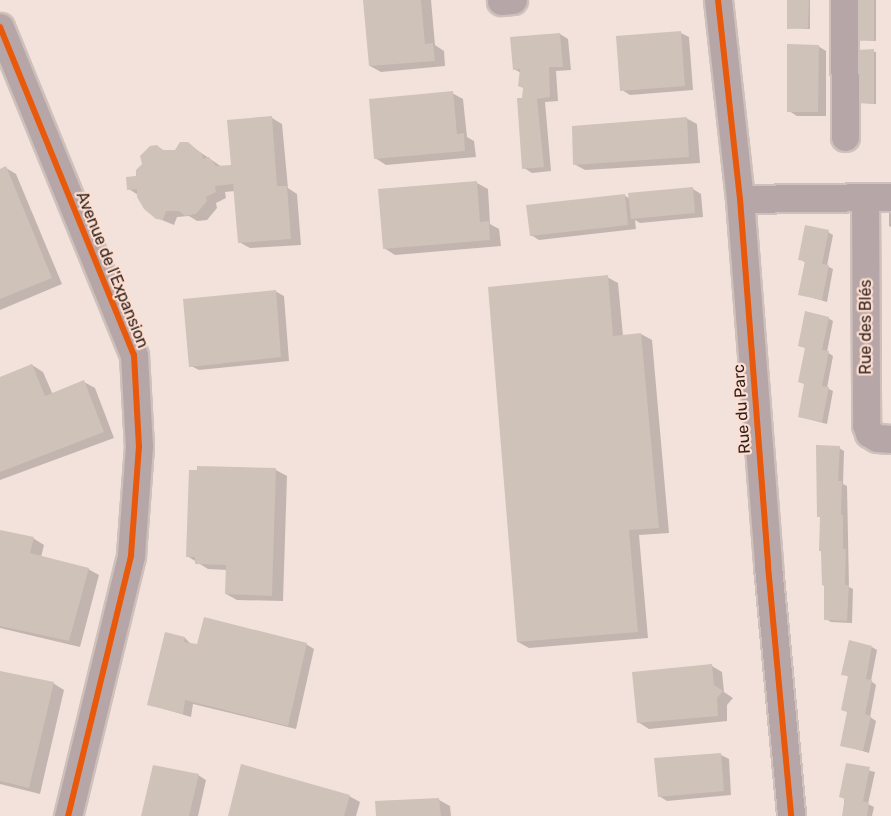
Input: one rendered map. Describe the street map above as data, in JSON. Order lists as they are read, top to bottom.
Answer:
{
  "streets": {
    "street": ["Avenue de l'Expansion", "Rue des Blés", "Rue du Parc"]
  },
  "crossings": [
    ["Rue des Blés", "Rue du Parc"]
  ]
}
